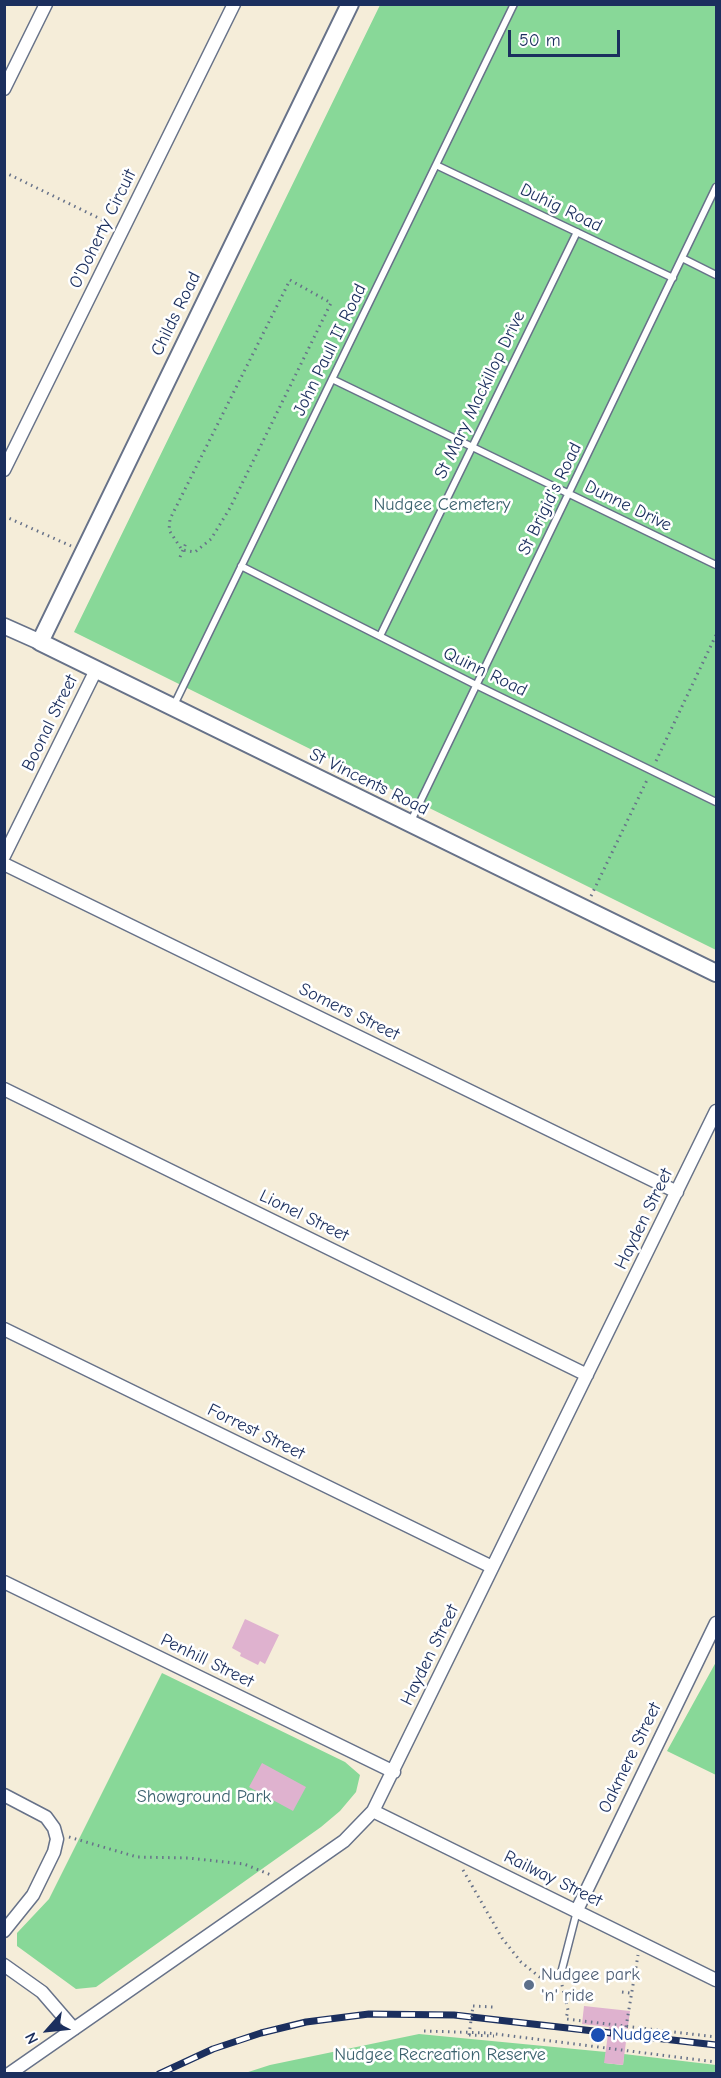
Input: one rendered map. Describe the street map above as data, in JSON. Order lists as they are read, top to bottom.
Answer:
{
  "streets": {
    "main road": ["Childs Road", "St Vincents Road"],
    "street": [
      "O'Doherty Circuit",
      "Boonal Street",
      "Somers Street",
      "Lionel Street",
      "Hayden Street",
      "Forrest Street",
      "Penhill Street",
      "Oakmere Street",
      "Railway Street"
    ],
    "lane": [
      "Duhig Road",
      "John Paull II Road",
      "St Mary Mackillop Drive",
      "St Brigid's Road",
      "Dunne Drive",
      "Quinn Road"
    ]
  },
  "crossings": [
    ["Duhig Road", "John Paull II Road"],
    ["Duhig Road", "St Mary Mackillop Drive"],
    ["Duhig Road", "St Brigid's Road"],
    ["Childs Road", "St Vincents Road"],
    ["John Paull II Road", "Dunne Drive"],
    ["John Paull II Road", "Quinn Road"],
    ["John Paull II Road", "St Vincents Road"],
    ["St Mary Mackillop Drive", "Dunne Drive"],
    ["St Mary Mackillop Drive", "Quinn Road"],
    ["St Brigid's Road", "Dunne Drive"],
    ["St Brigid's Road", "Quinn Road"],
    ["St Brigid's Road", "St Vincents Road"],
    ["Boonal Street", "St Vincents Road"],
    ["Somers Street", "Hayden Street"],
    ["Lionel Street", "Hayden Street"],
    ["Hayden Street", "Forrest Street"],
    ["Hayden Street", "Penhill Street"],
    ["Hayden Street", "Railway Street"],
    ["Oakmere Street", "Railway Street"]
  ],
  "parks": ["Nudgee Cemetery", "Showground Park", "Nudgee Recreation Reserve"],
  "places": ["Nudgee park 'n' ride", "Nudgee"],
  "scale_bar": "50 m",
  "north": "bottom left"
}
